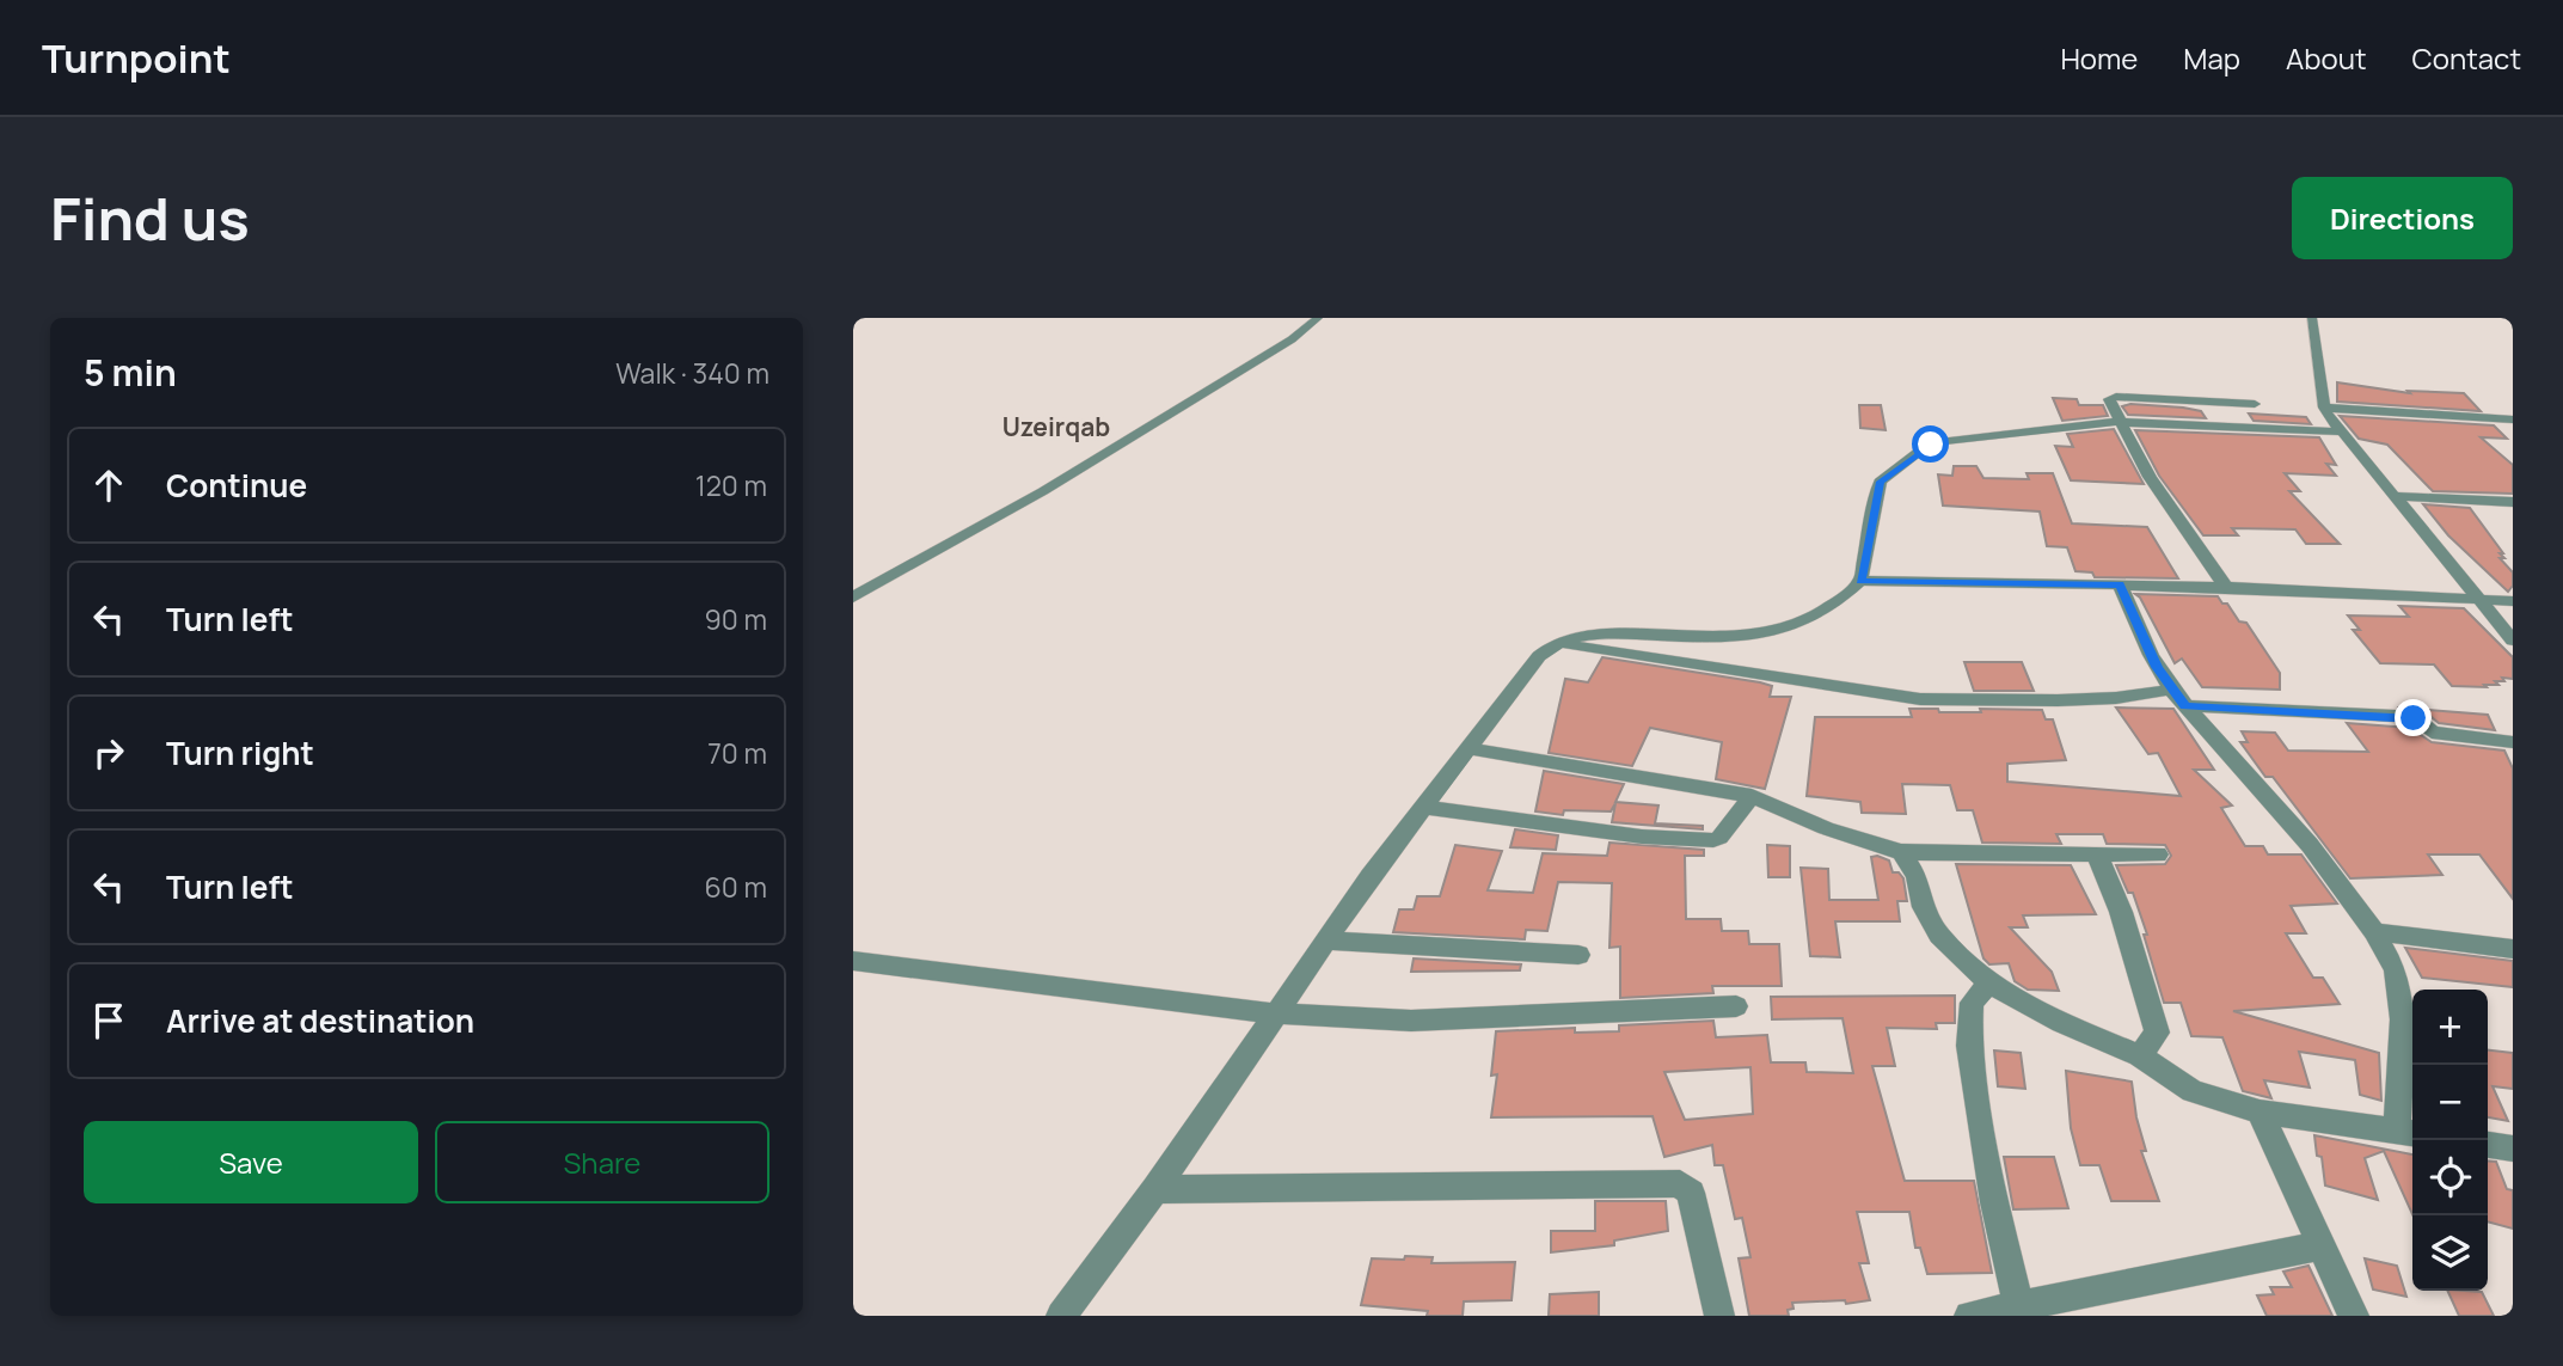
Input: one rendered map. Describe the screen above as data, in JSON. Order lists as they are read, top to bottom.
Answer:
{
  "districts": ["Uzeirqab"],
  "page": {
    "header": "Turnpoint",
    "nav": [
      "Home",
      "Map",
      "About",
      "Contact"
    ],
    "buttons": [
      "Directions",
      ["Save", "Share"]
    ],
    "title": "Find us",
    "heading": ["5 min", "Walk · 340 m"],
    "list": [
      ["Continue", "120 m"],
      ["Turn left", "90 m"],
      ["Turn right", "70 m"],
      ["Turn left", "60 m"],
      "Arrive at destination"
    ],
    "map_buttons": ["+", "−"]
  }
}
